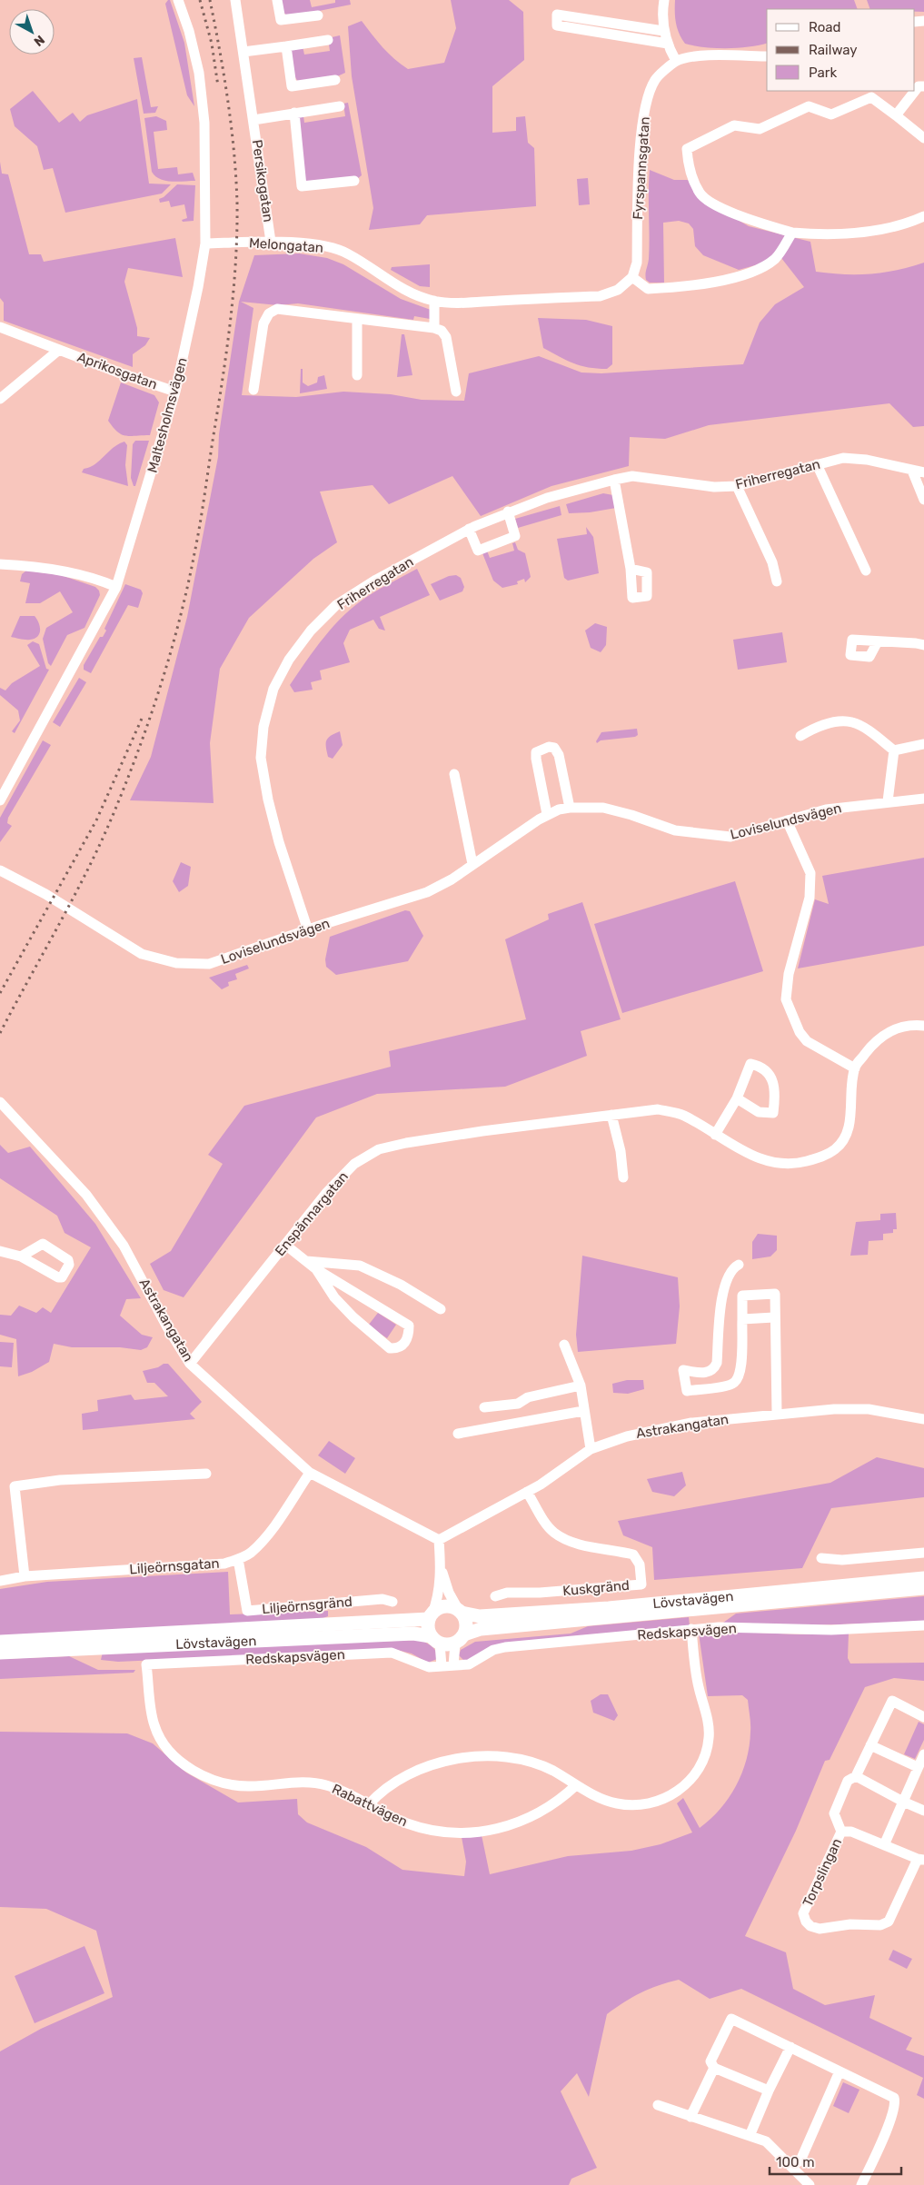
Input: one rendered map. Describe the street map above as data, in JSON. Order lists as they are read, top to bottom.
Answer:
{
  "streets": {
    "street": [
      "Fyrspannsgatan",
      "Persikogatan",
      "Melongatan",
      "Aprikosgatan",
      "Maltesholmsvägen",
      "Friherregatan",
      "Loviselundsvägen",
      "Enspännargatan",
      "Astrakangatan",
      "Liljeörnsgatan",
      "Kuskgränd",
      "Lövstavägen",
      "Liljeörnsgränd",
      "Redskapsvägen",
      "Rabattvägen",
      "Torpslingan"
    ]
  },
  "crossings": [
    ["Fyrspannsgatan", "Melongatan"],
    ["Persikogatan", "Melongatan"],
    ["Melongatan", "Maltesholmsvägen"],
    ["Aprikosgatan", "Maltesholmsvägen"],
    ["Friherregatan", "Loviselundsvägen"],
    ["Enspännargatan", "Astrakangatan"],
    ["Astrakangatan", "Liljeörnsgatan"],
    ["Astrakangatan", "Kuskgränd"],
    ["Liljeörnsgatan", "Liljeörnsgränd"],
    ["Redskapsvägen", "Rabattvägen"]
  ],
  "legend": ["Road", "Railway", "Park"],
  "scale_bar": "100 m",
  "north": "bottom right"
}
